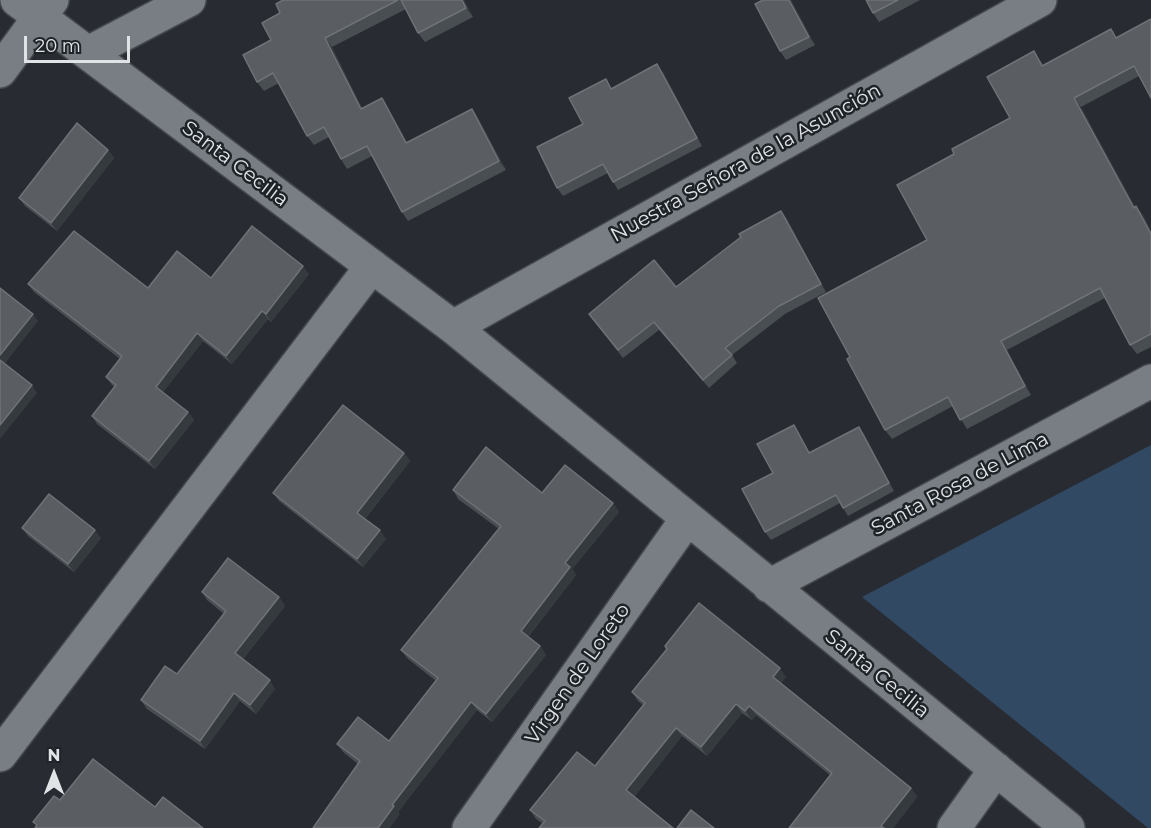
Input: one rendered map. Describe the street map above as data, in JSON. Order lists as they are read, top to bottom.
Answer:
{
  "streets": {
    "street": [
      "Nuestra Señora de la Asunción",
      "Santa Cecilia",
      "Santa Rosa de Lima",
      "Virgen de Loreto"
    ]
  },
  "crossings": [
    ["Nuestra Señora de la Asunción", "Santa Cecilia"],
    ["Santa Cecilia", "Santa Rosa de Lima"],
    ["Santa Cecilia", "Virgen de Loreto"]
  ],
  "scale_bar": "20 m",
  "north": "top"
}
